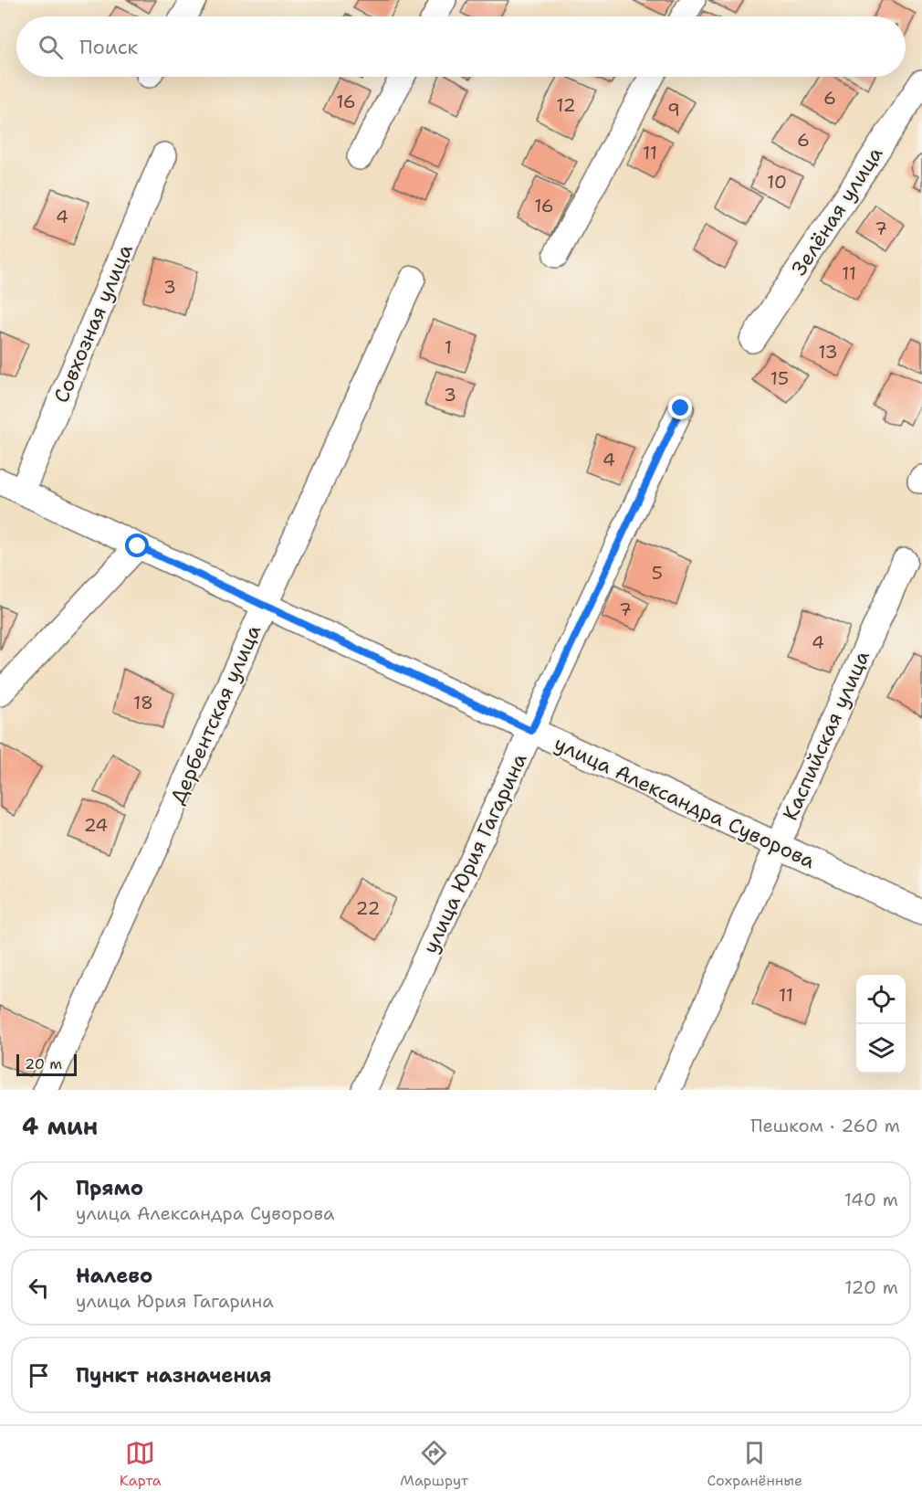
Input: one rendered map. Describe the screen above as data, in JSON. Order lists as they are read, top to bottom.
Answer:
{
  "streets": {
    "street": [
      "Зелёная улица",
      "Совхозная улица",
      "Дербентская улица",
      "Каспийская улица",
      "улица Александра Суворова",
      "улица Юрия Гагарина"
    ]
  },
  "crossings": [
    ["Совхозная улица", "улица Александра Суворова"],
    ["Дербентская улица", "улица Александра Суворова"],
    ["Каспийская улица", "улица Александра Суворова"],
    ["улица Александра Суворова", "улица Юрия Гагарина"]
  ],
  "house_numbers": [
    "6",
    "16",
    "12",
    "9",
    "6",
    "11",
    "10",
    "16",
    "4",
    "7",
    "11",
    "3",
    "1",
    "13",
    "15",
    "3",
    "4",
    "5",
    "7",
    "4",
    "18",
    "24",
    "22",
    "11"
  ],
  "scale_bar": "20 m",
  "page": {
    "search": "Поиск",
    "scale": "20 m",
    "heading": ["4 мин", "Пешком · 260 m"],
    "list": [
      ["Прямо", "улица Александра Суворова", "140 m"],
      ["Налево", "улица Юрия Гагарина", "120 m"],
      "Пункт назначения"
    ],
    "nav": ["Карта", "Маршрут", "Сохранённые"]
  }
}
